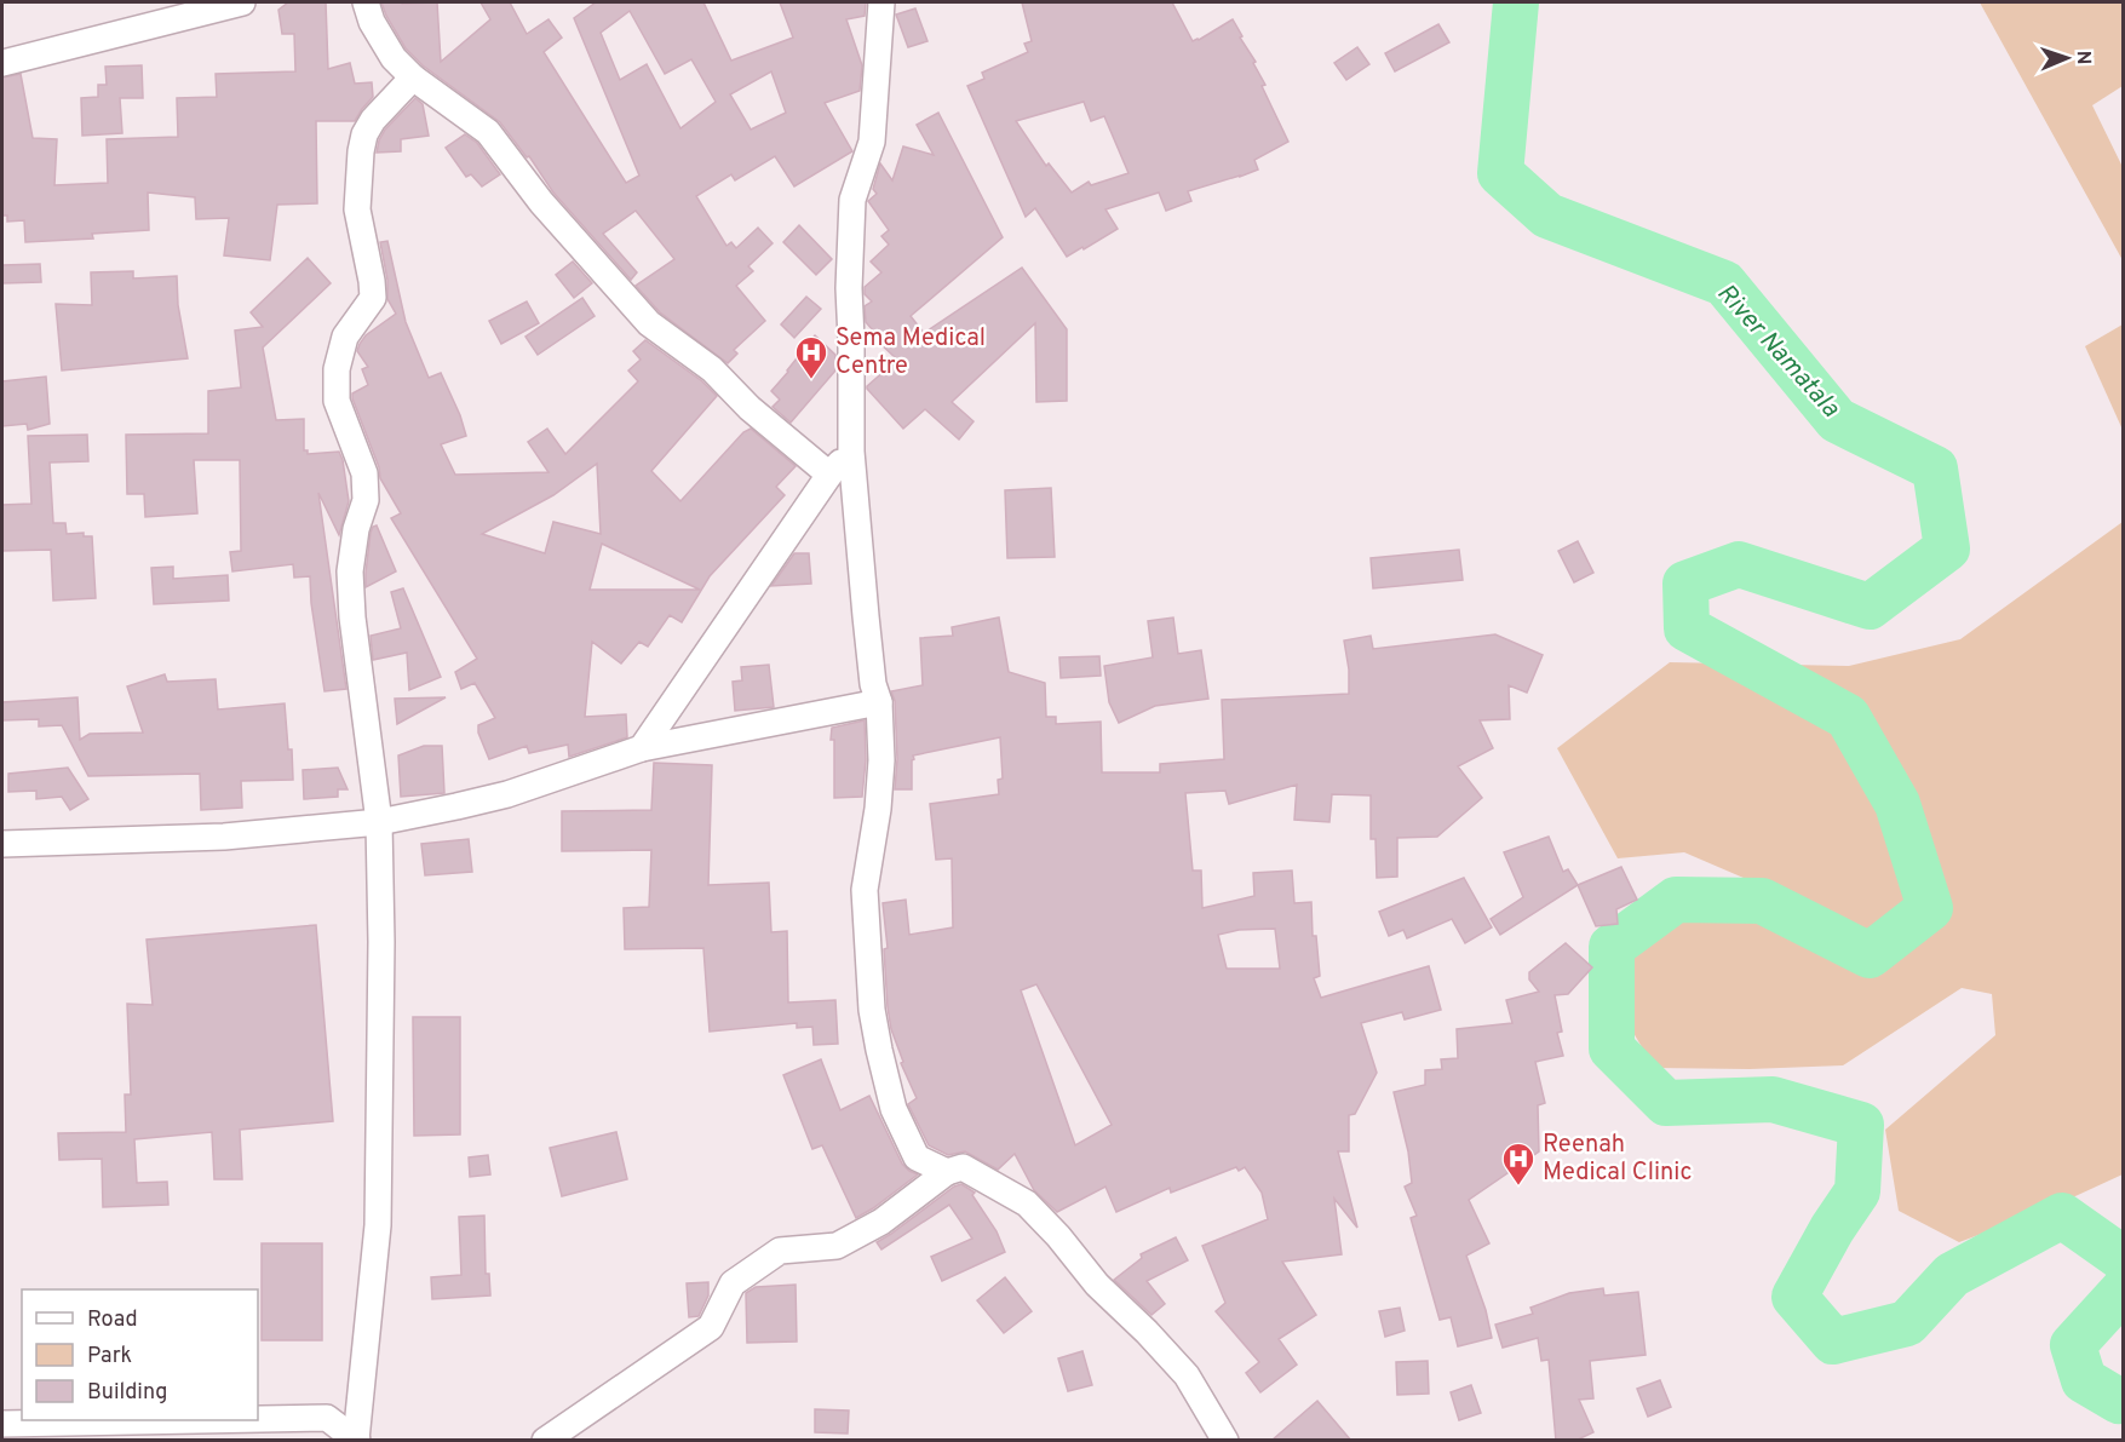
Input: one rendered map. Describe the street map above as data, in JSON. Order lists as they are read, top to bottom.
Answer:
{
  "water": ["River Namatala"],
  "places": {
    "hospital": ["Sema Medical Centre", "Reenah Medical Clinic"]
  },
  "legend": ["Road", "Park", "Building"],
  "north": "right"
}
